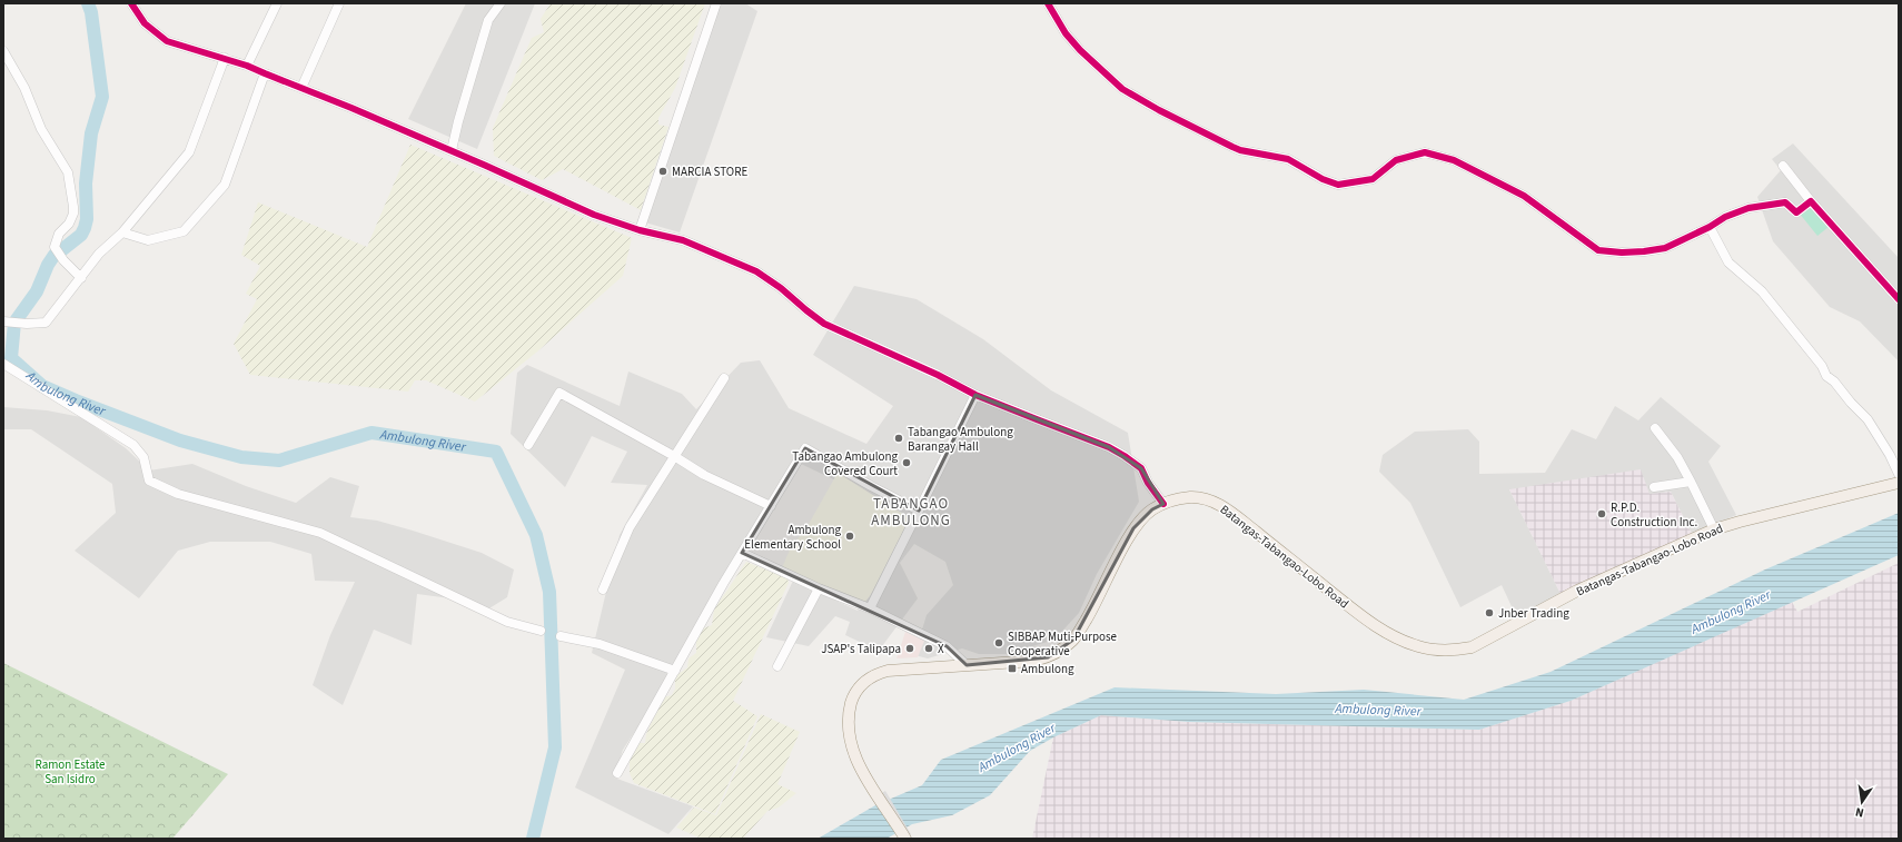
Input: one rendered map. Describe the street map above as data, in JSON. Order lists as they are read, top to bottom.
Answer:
{
  "streets": {
    "main road": ["Batangas-Tabangao-Lobo Road"]
  },
  "districts": ["TABANGAO AMBULONG"],
  "water": ["Ambulong River"],
  "parks": ["Ramon Estate San Isidro"],
  "places": {
    "other": [
      "MARCIA STORE",
      "Tabangao Ambulong Barangay Hall",
      "Tabangao Ambulong Covered Court",
      "R.P.D. Construction Inc.",
      "Ambulong Elementary School",
      "Jnber Trading",
      "SIBBAP Muti-Purpose Cooperative",
      "JSAP's Talipapa",
      "X"
    ],
    "transit": ["Ambulong"]
  },
  "north": "bottom"
}
